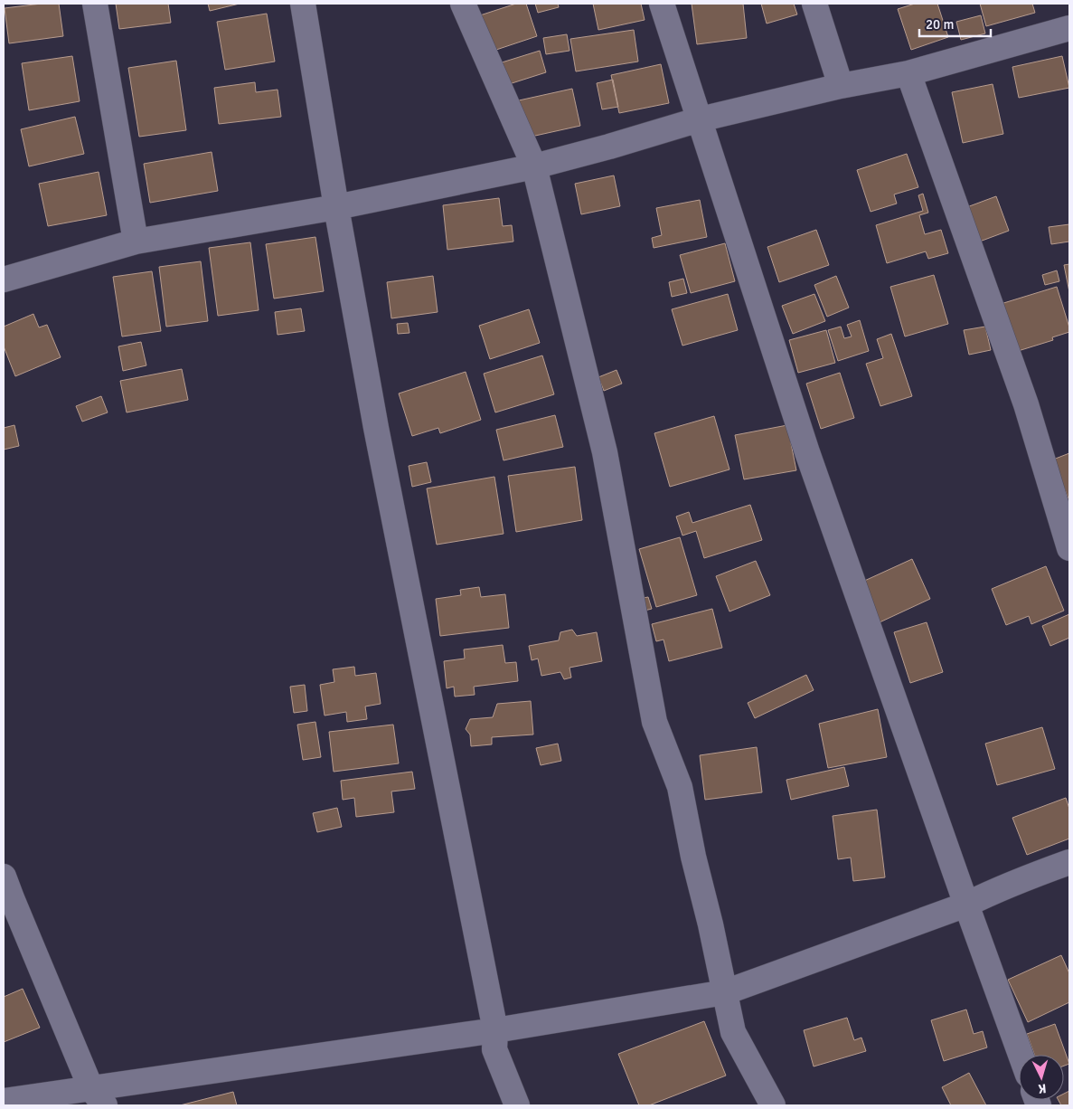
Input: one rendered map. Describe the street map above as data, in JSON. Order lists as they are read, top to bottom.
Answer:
{
  "scale_bar": "20 m",
  "north": "bottom"
}
